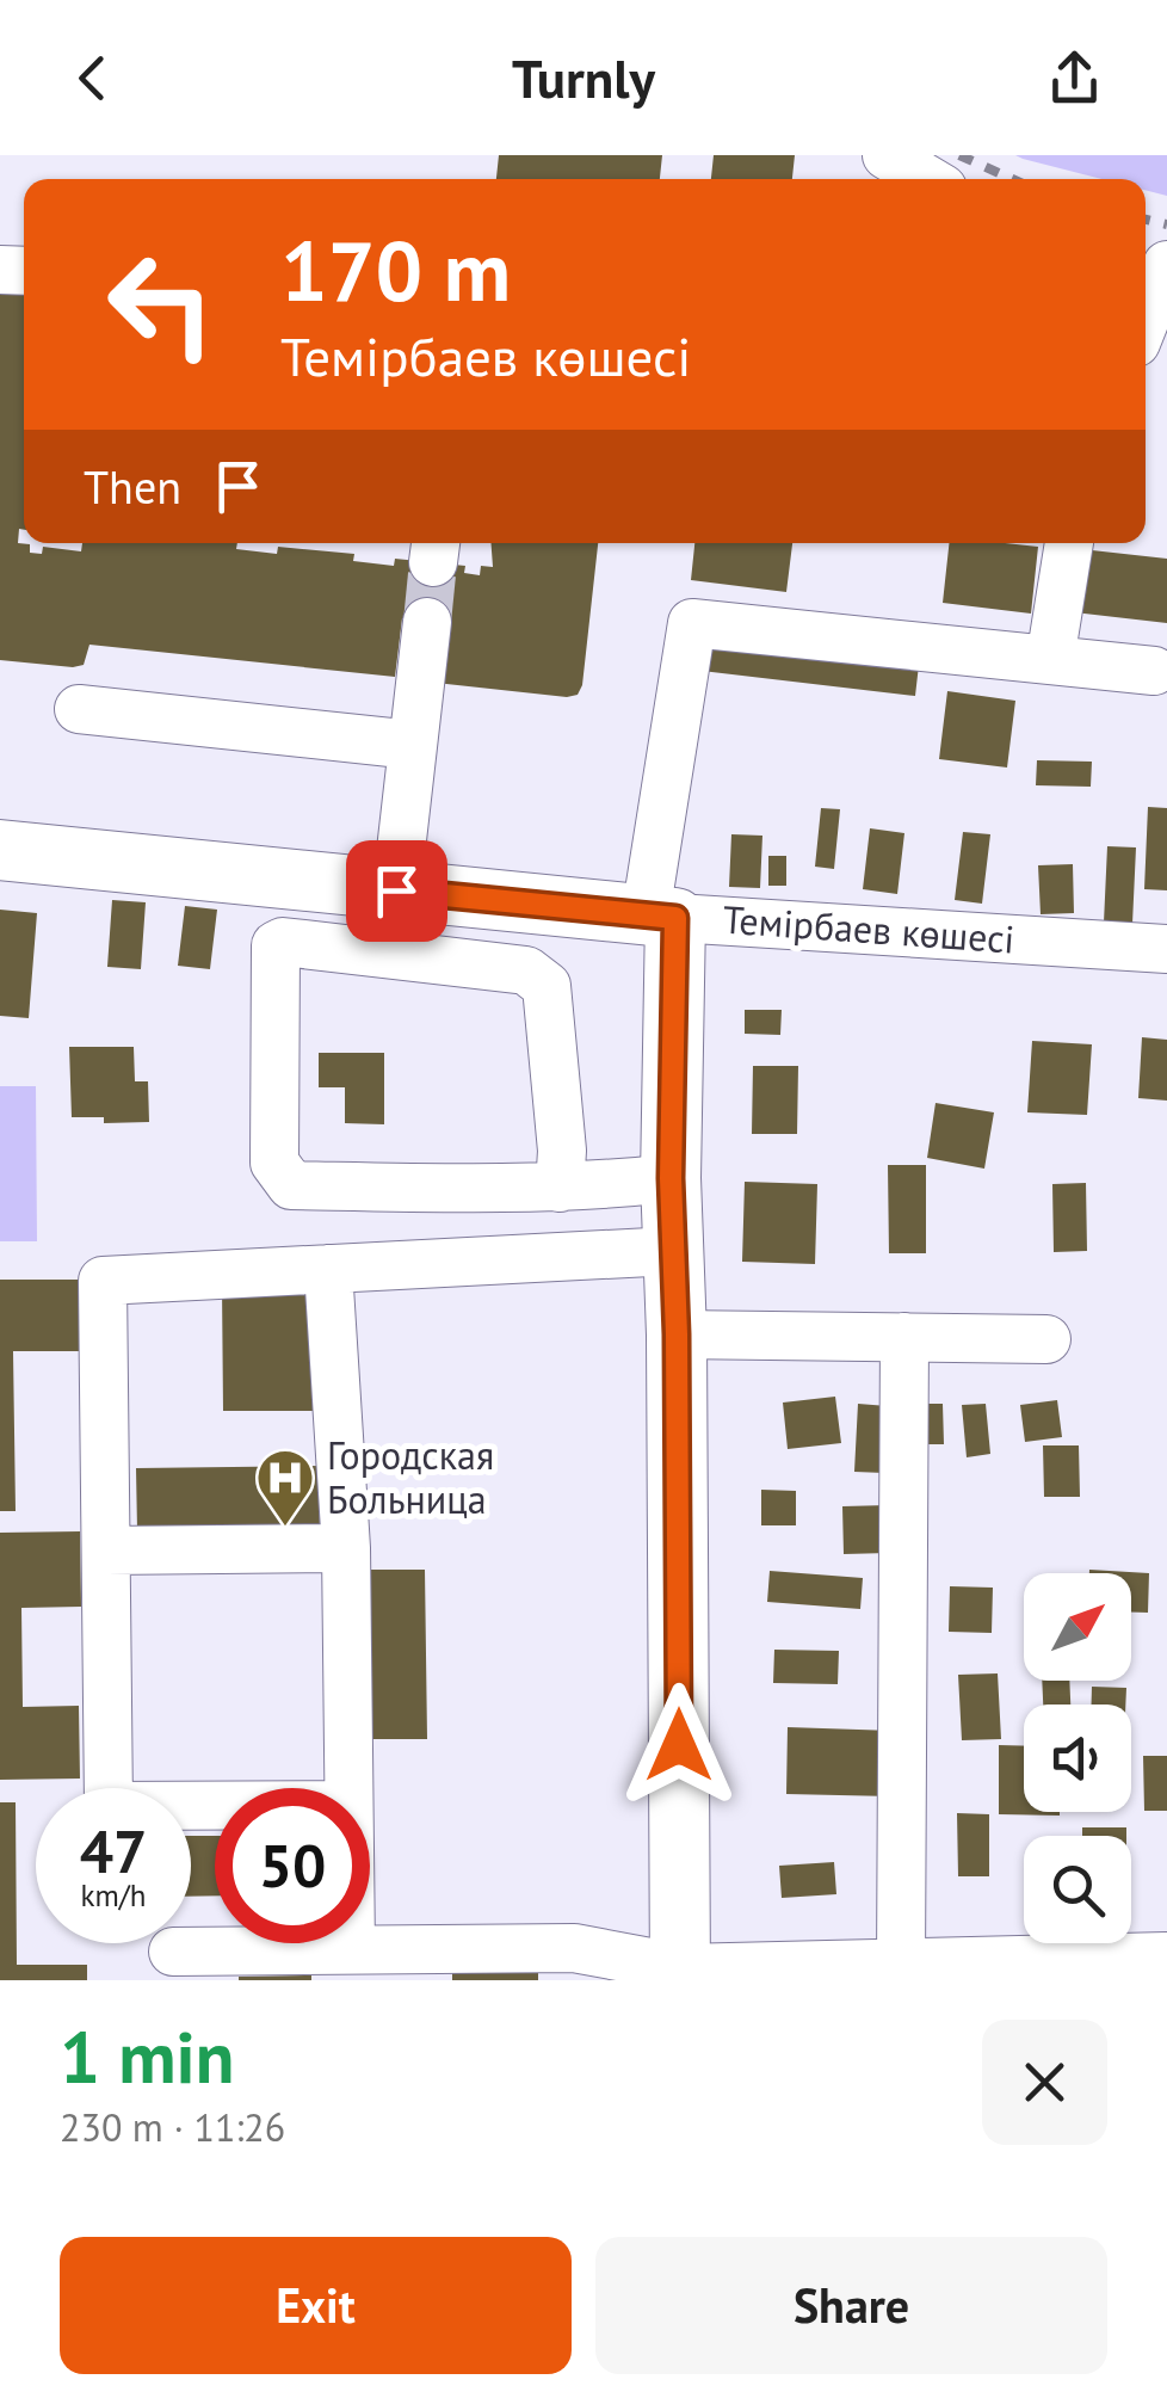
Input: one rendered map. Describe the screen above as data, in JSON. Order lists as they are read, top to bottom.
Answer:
{
  "streets": {
    "main road": ["Темірбаев көшесі"]
  },
  "places": {
    "hospital": ["Городская Больница"]
  },
  "north": "top right",
  "page": {
    "header": "Turnly",
    "turn": ["170 m", "Темірбаев көшесі"],
    "then": "Then",
    "speed": "47 km/h",
    "limit": "50",
    "heading": ["1 min", "230 m · 11:26"],
    "buttons": ["Exit", "Share"]
  }
}
